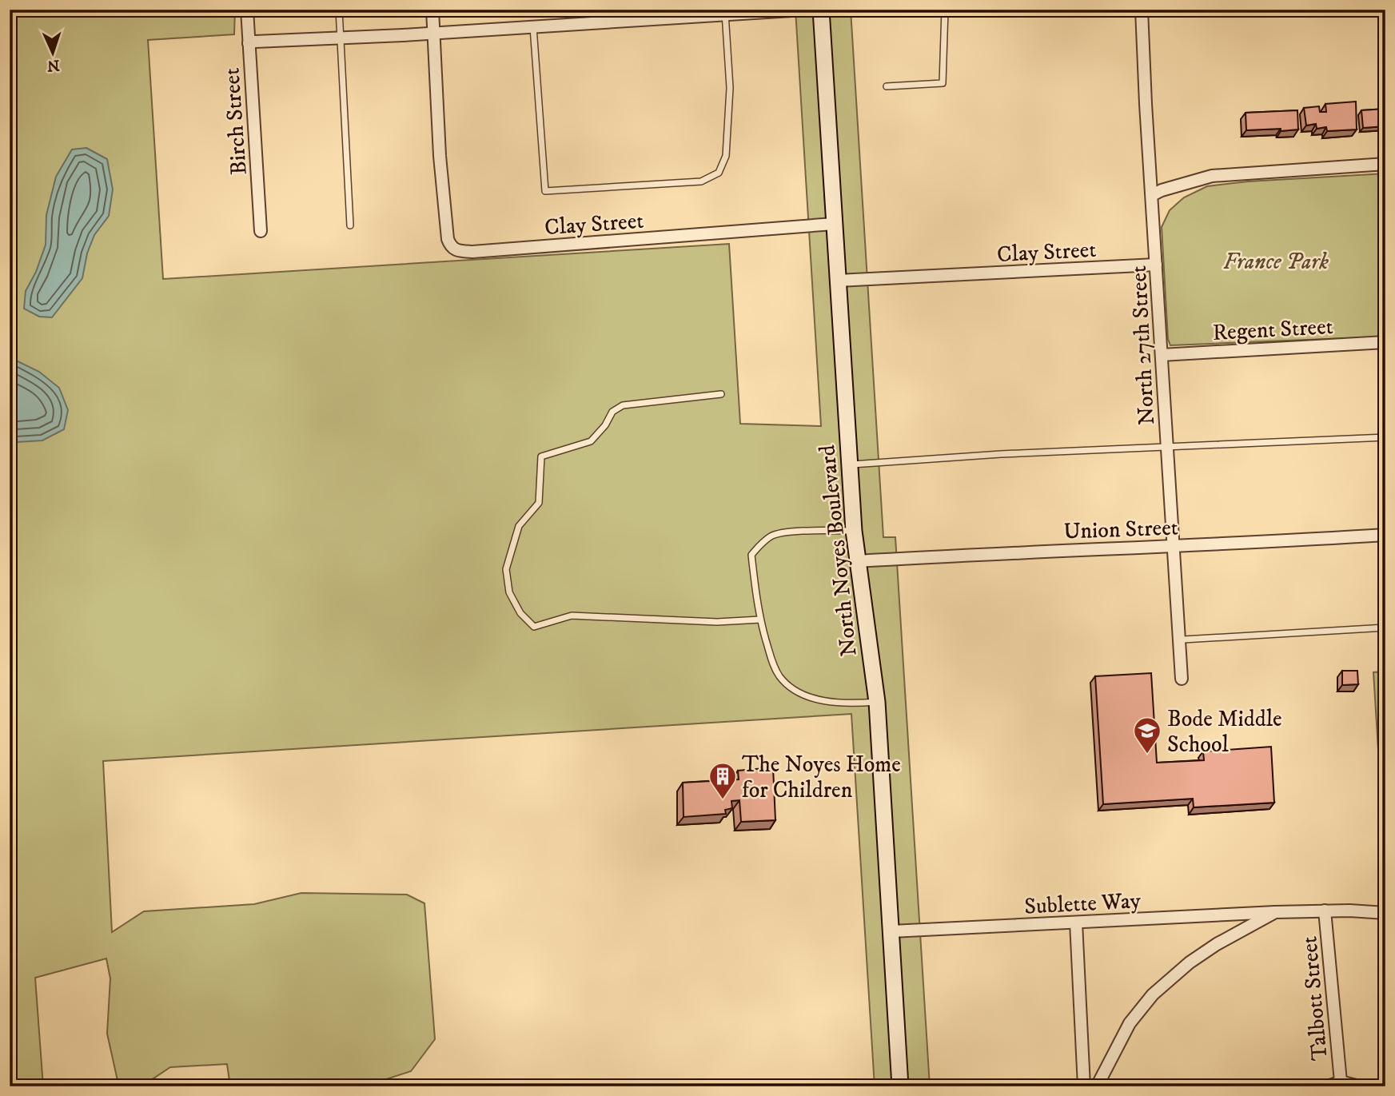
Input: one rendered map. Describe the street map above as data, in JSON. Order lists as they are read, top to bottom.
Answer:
{
  "streets": {
    "street": [
      "Birch Street",
      "Clay Street",
      "Regent Street",
      "North 27th Street",
      "Union Street",
      "North Noyes Boulevard",
      "Sublette Way",
      "Talbott Street"
    ]
  },
  "crossings": [
    ["Clay Street", "North 27th Street"],
    ["Clay Street", "North Noyes Boulevard"],
    ["Regent Street", "North 27th Street"],
    ["North 27th Street", "Union Street"],
    ["Union Street", "North Noyes Boulevard"],
    ["North Noyes Boulevard", "Sublette Way"],
    ["Sublette Way", "Talbott Street"]
  ],
  "parks": ["France Park"],
  "places": {
    "school or university": ["Bode Middle School"],
    "building": ["The Noyes Home for Children"]
  },
  "north": "bottom"
}
